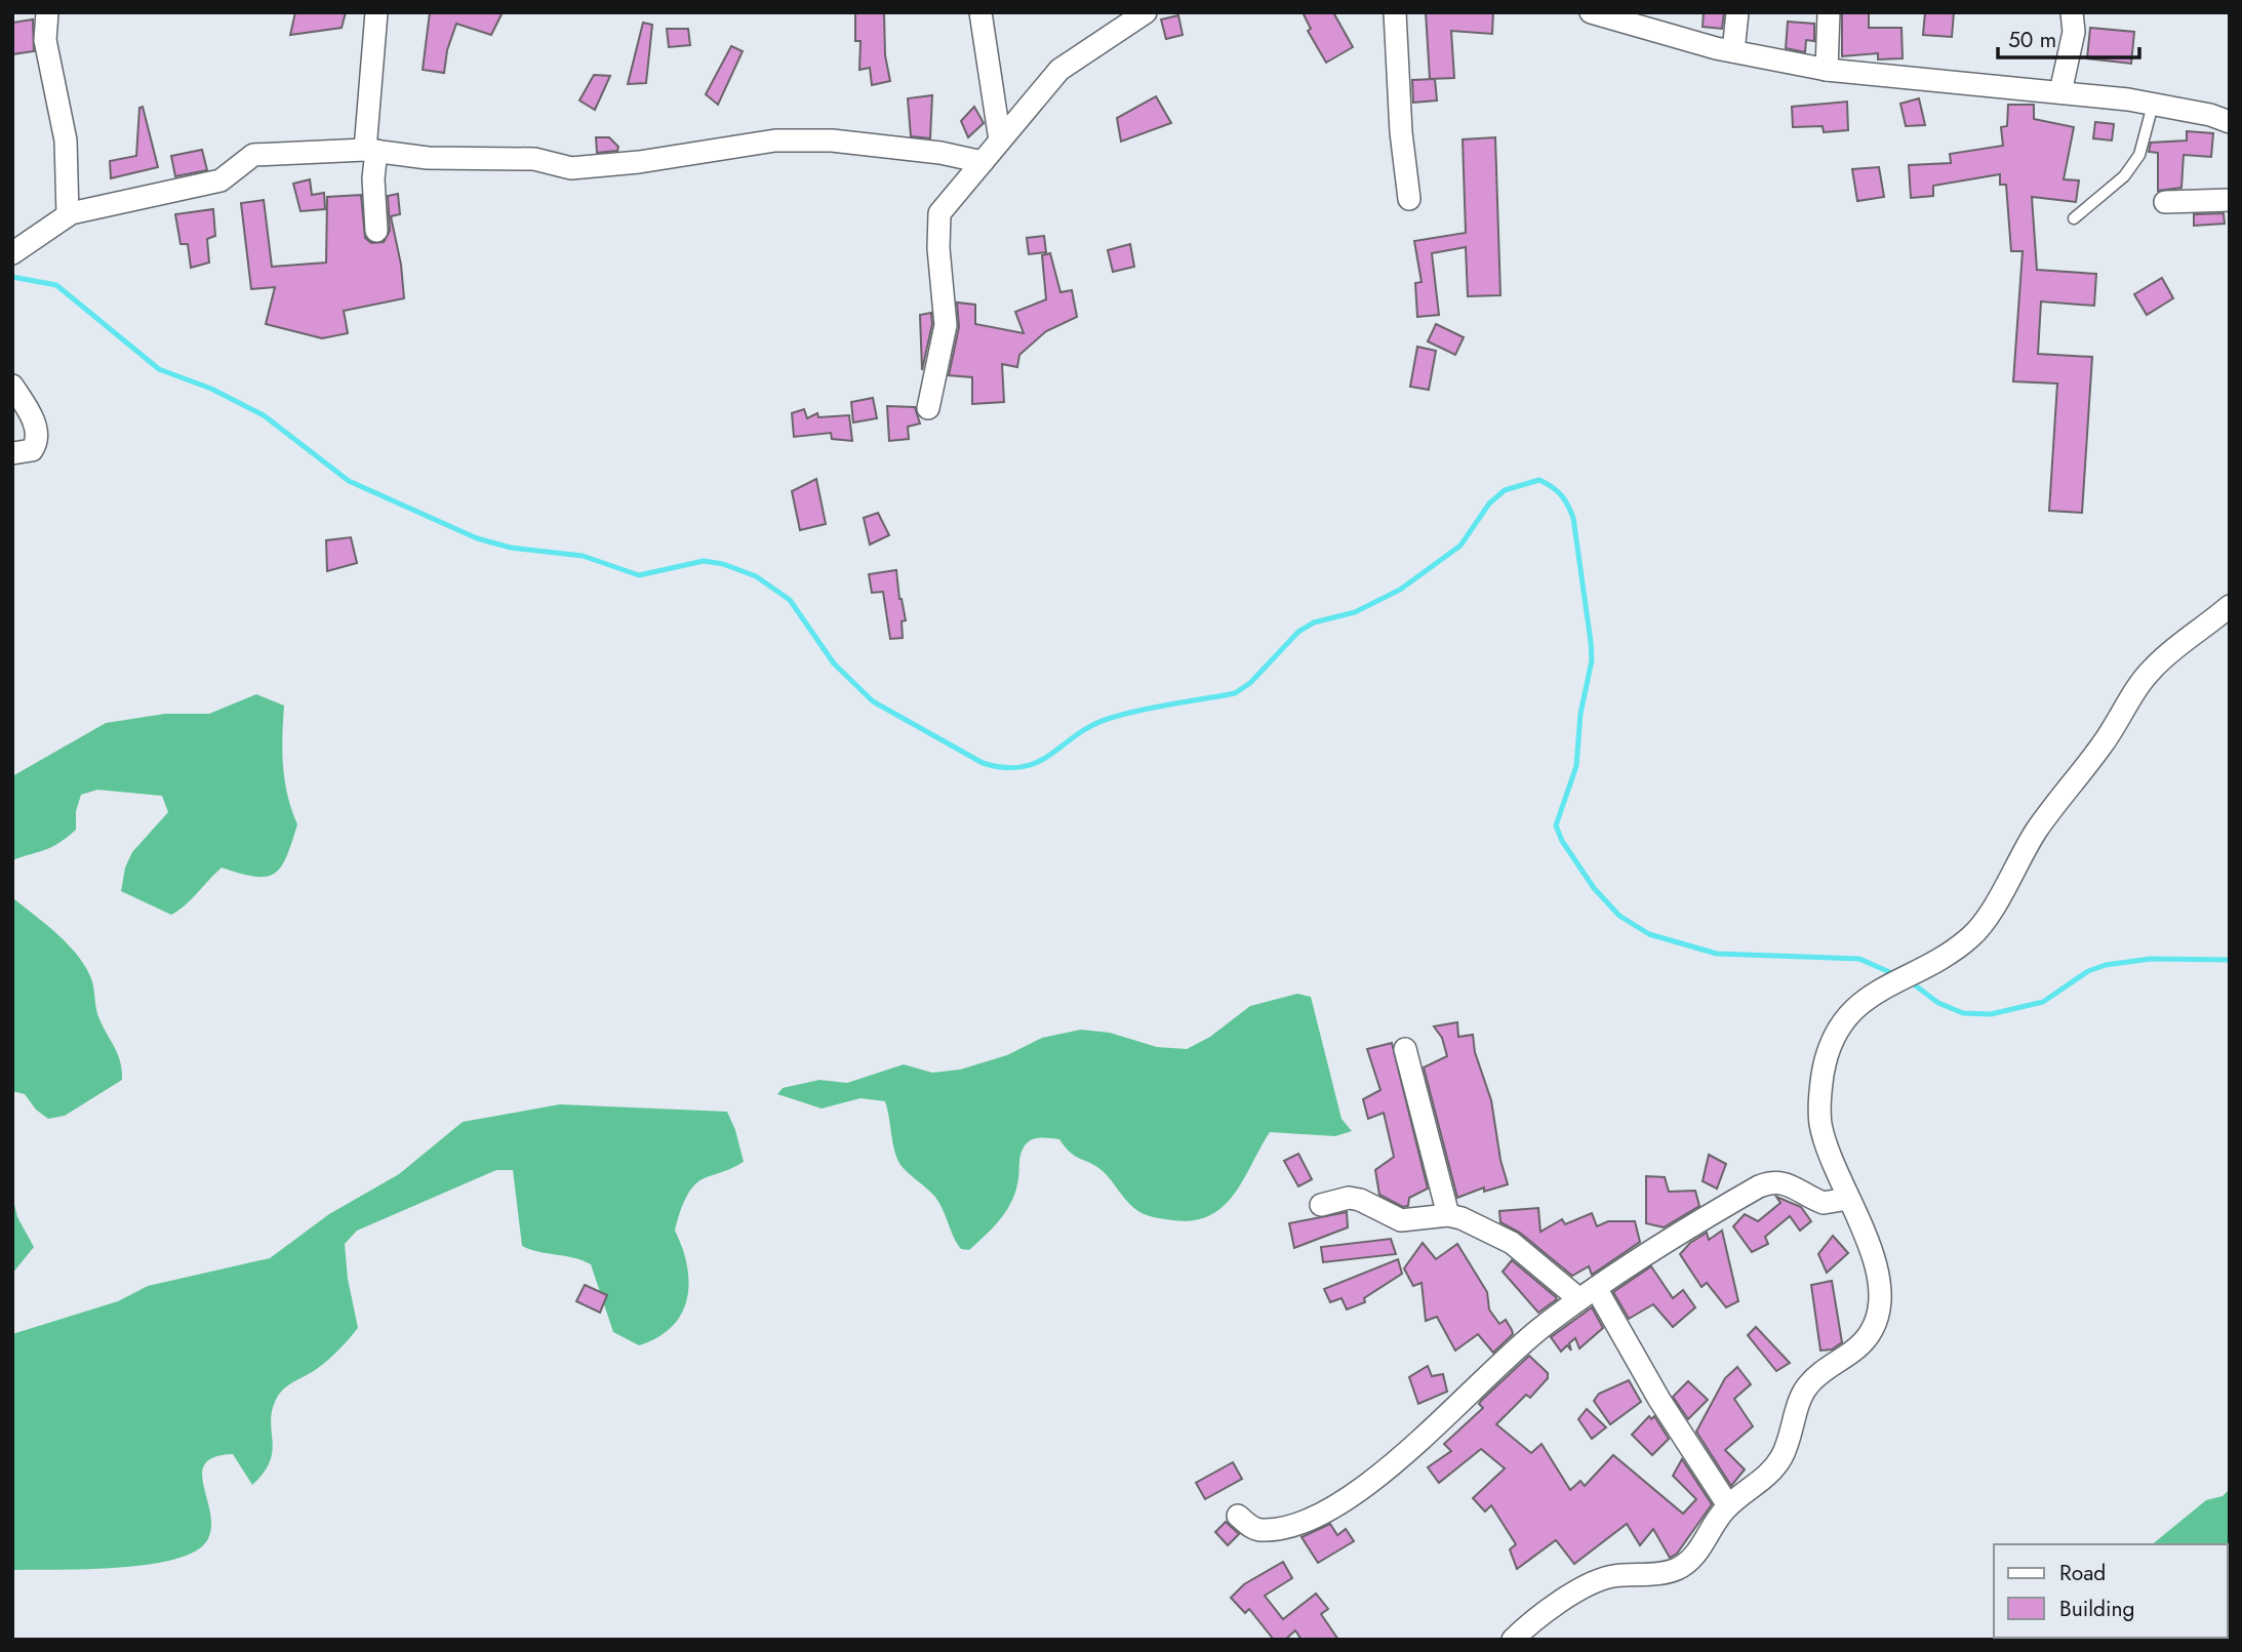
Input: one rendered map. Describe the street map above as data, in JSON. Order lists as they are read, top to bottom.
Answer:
{
  "legend": ["Road", "Building"],
  "scale_bar": "50 m"
}
